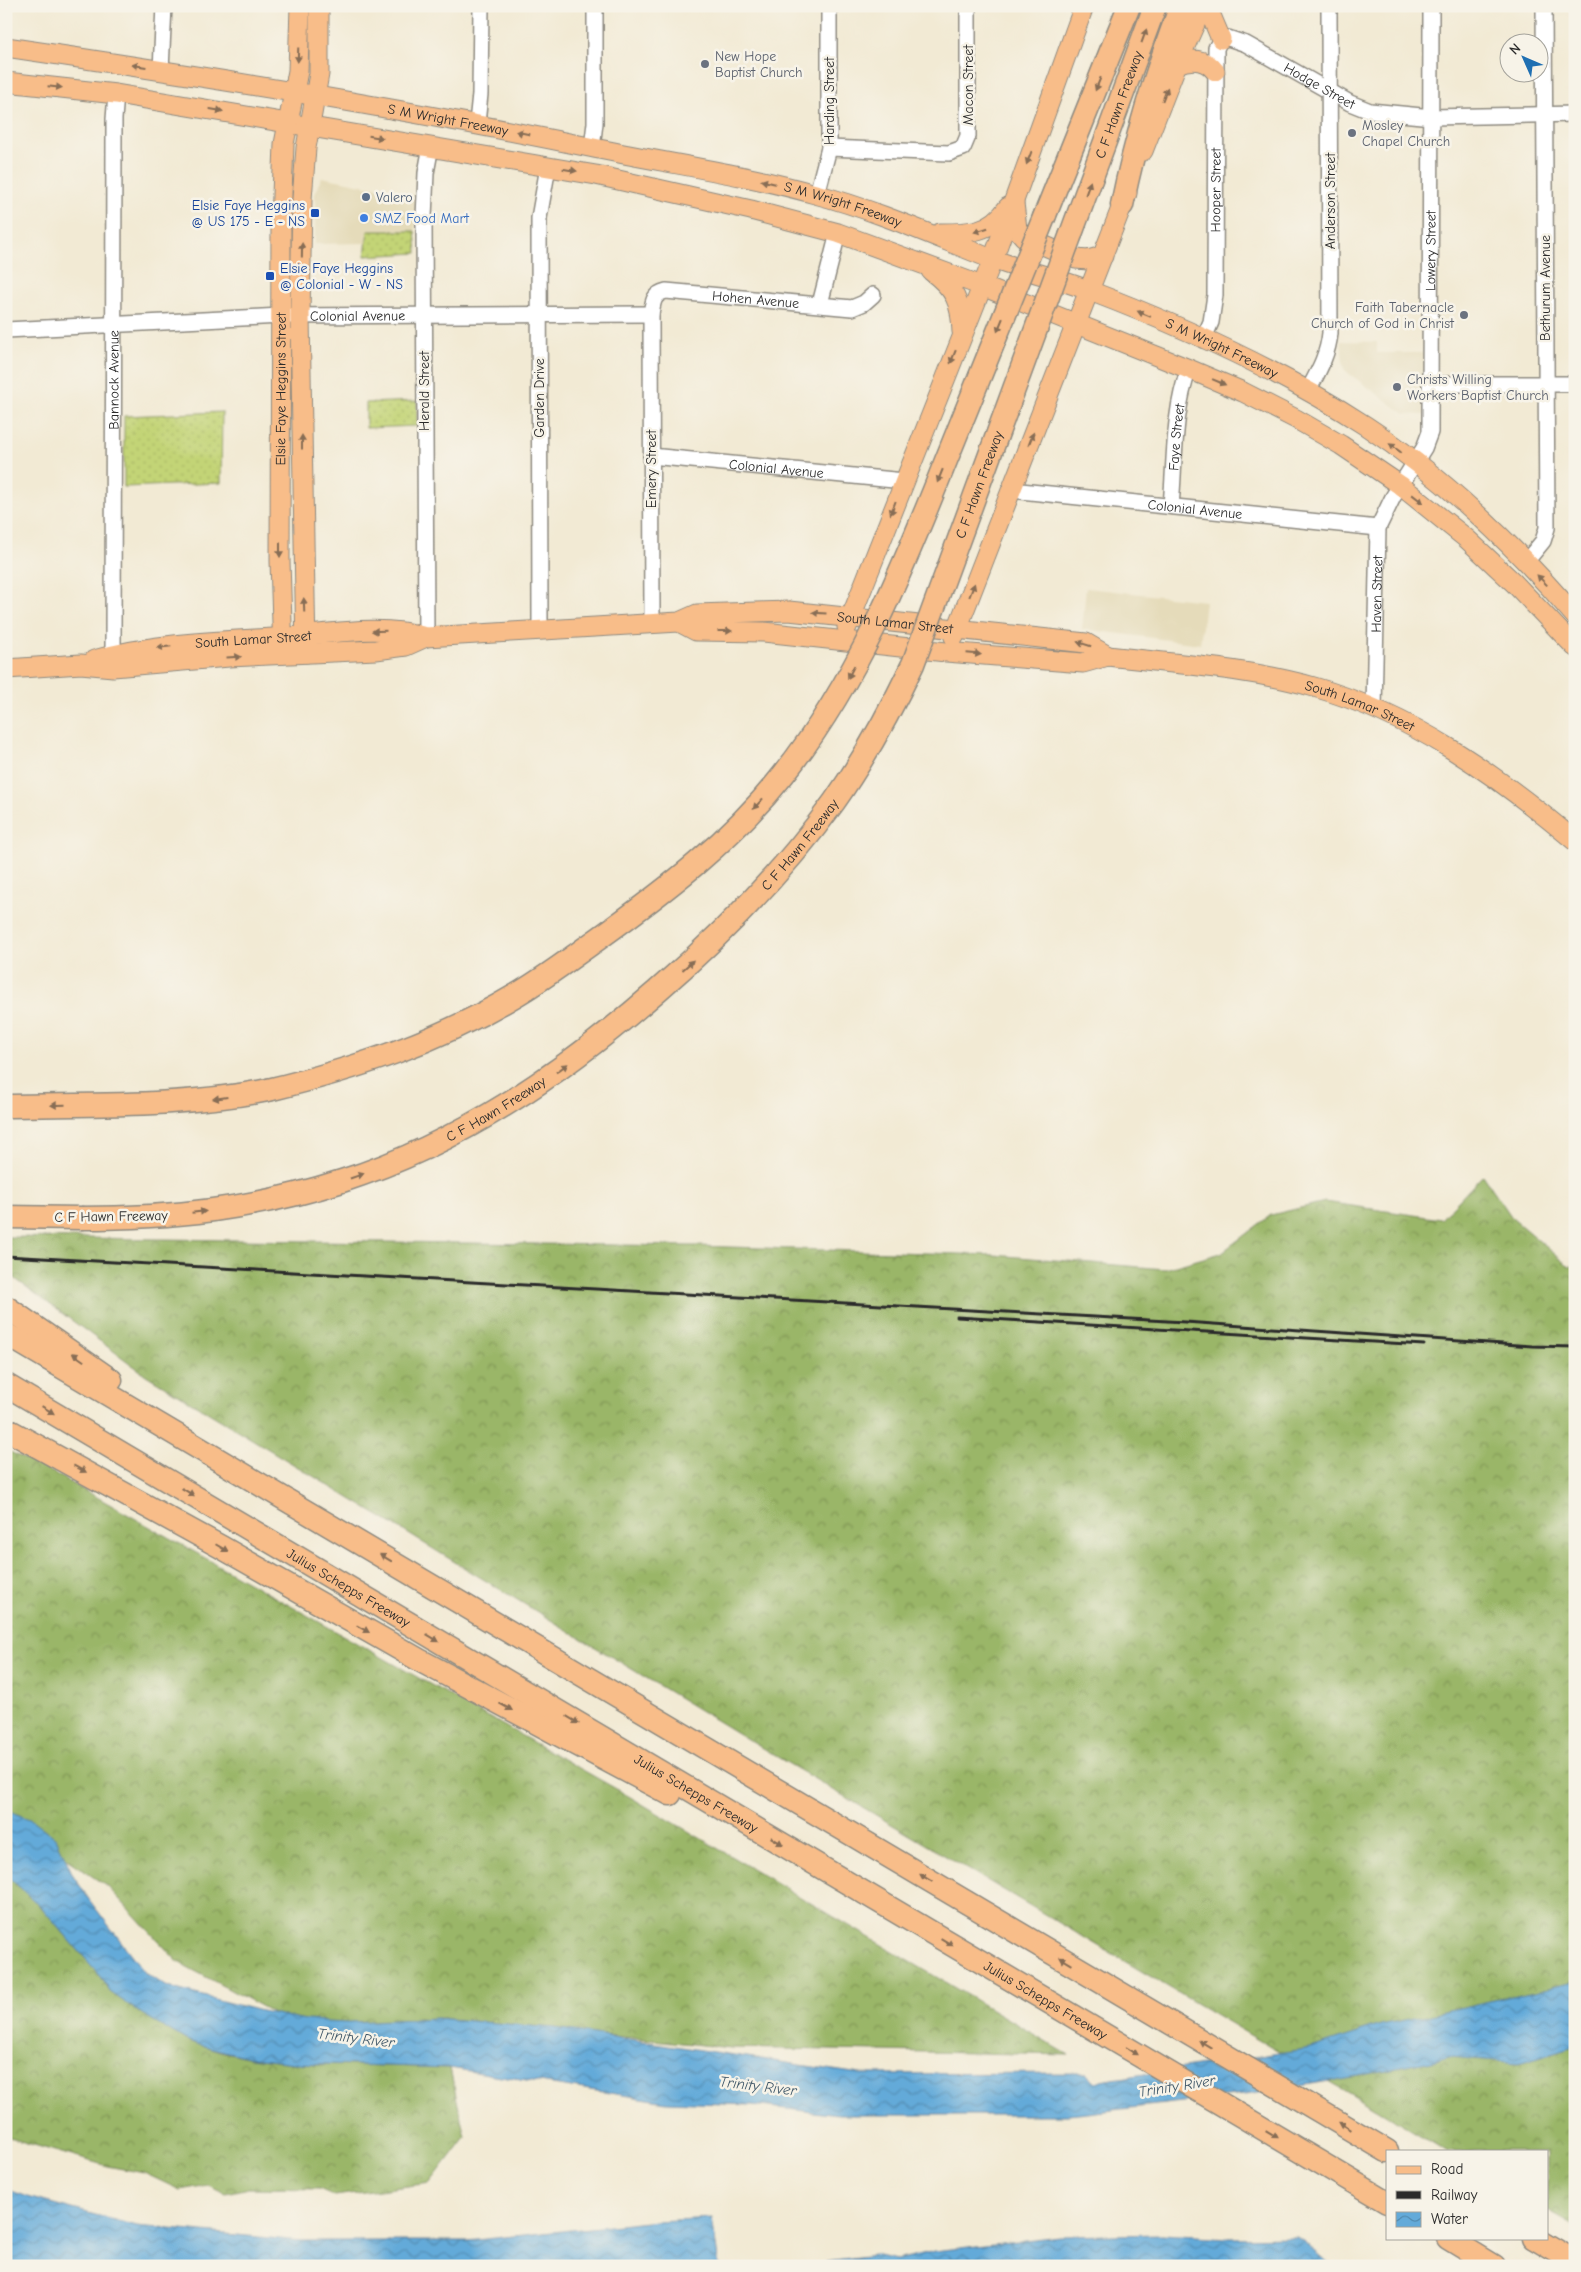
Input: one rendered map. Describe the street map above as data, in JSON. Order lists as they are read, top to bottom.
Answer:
{
  "streets": {
    "highway": ["C F Hawn Freeway", "Julius Schepps Freeway"],
    "main road": ["S M Wright Freeway", "Elsie Faye Heggins Street", "South Lamar Street"],
    "street": [
      "Macon Street",
      "Hodge Street",
      "Harding Street",
      "Hooper Street",
      "Anderson Street",
      "Lowery Street",
      "Bethurum Avenue",
      "Hohen Avenue",
      "Colonial Avenue",
      "Bannock Avenue",
      "Herald Street",
      "Garden Drive",
      "Faye Street",
      "Emery Street",
      "Haven Street"
    ]
  },
  "crossings": [
    ["Macon Street", "Harding Street"],
    ["Hodge Street", "Hooper Street"],
    ["Hodge Street", "Anderson Street"],
    ["Hodge Street", "Lowery Street"],
    ["Hodge Street", "Bethurum Avenue"],
    ["Harding Street", "S M Wright Freeway"],
    ["S M Wright Freeway", "Hooper Street"],
    ["S M Wright Freeway", "Anderson Street"],
    ["S M Wright Freeway", "Lowery Street"],
    ["S M Wright Freeway", "Bethurum Avenue"],
    ["S M Wright Freeway", "Bannock Avenue"],
    ["S M Wright Freeway", "Elsie Faye Heggins Street"],
    ["S M Wright Freeway", "Herald Street"],
    ["S M Wright Freeway", "Garden Drive"],
    ["S M Wright Freeway", "Faye Street"],
    ["S M Wright Freeway", "Haven Street"],
    ["Lowery Street", "Haven Street"],
    ["Hohen Avenue", "Colonial Avenue"],
    ["Hohen Avenue", "Emery Street"],
    ["Colonial Avenue", "Bannock Avenue"],
    ["Colonial Avenue", "Elsie Faye Heggins Street"],
    ["Colonial Avenue", "Herald Street"],
    ["Colonial Avenue", "Garden Drive"],
    ["Colonial Avenue", "Faye Street"],
    ["Colonial Avenue", "Emery Street"],
    ["Colonial Avenue", "Haven Street"],
    ["Bannock Avenue", "South Lamar Street"],
    ["Elsie Faye Heggins Street", "South Lamar Street"],
    ["Herald Street", "South Lamar Street"],
    ["Garden Drive", "South Lamar Street"],
    ["Emery Street", "South Lamar Street"],
    ["Haven Street", "South Lamar Street"]
  ],
  "water": ["Trinity River"],
  "places": {
    "other": [
      "New Hope Baptist Church",
      "Mosley Chapel Church",
      "Valero",
      "SMZ Food Mart",
      "Faith Tabernacle Church of God in Christ",
      "Christs Willing Workers Baptist Church"
    ],
    "transit": ["Elsie Faye Heggins @ US 175 - E - NS", "Elsie Faye Heggins @ Colonial - W - NS"]
  },
  "legend": ["Road", "Railway", "Water"],
  "north": "top left"
}
